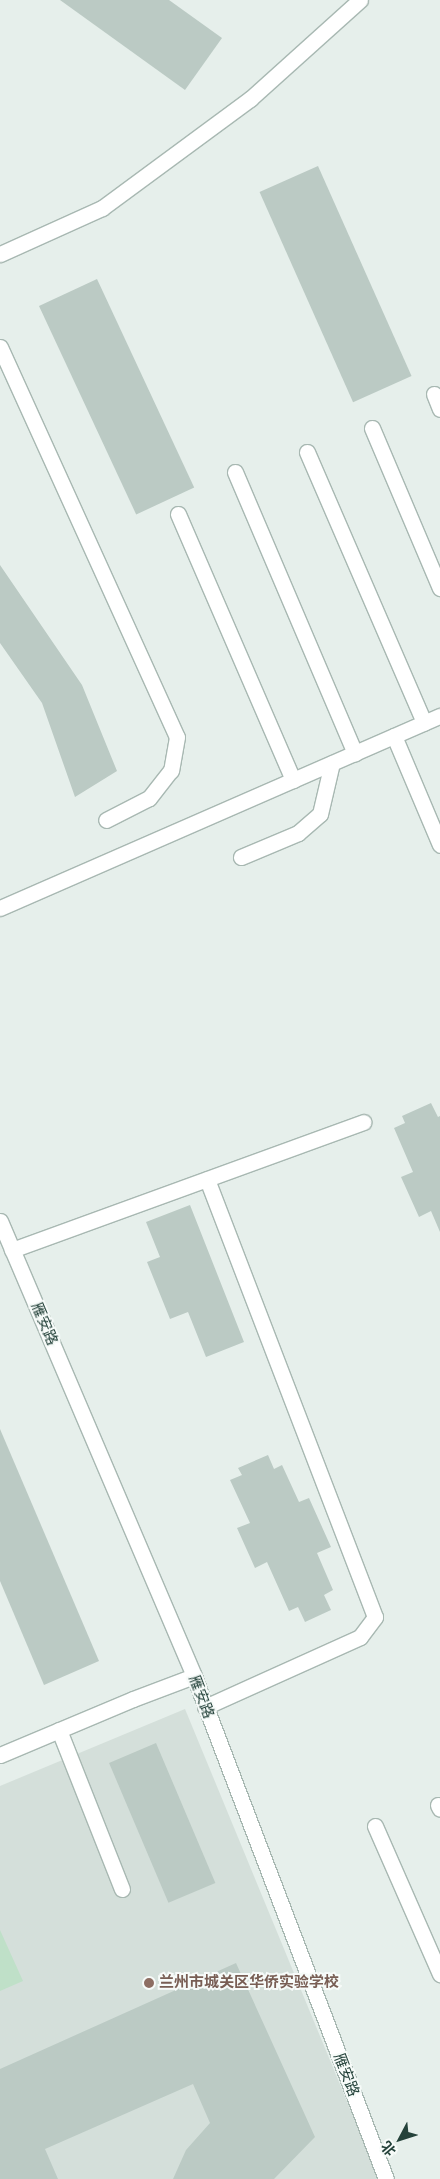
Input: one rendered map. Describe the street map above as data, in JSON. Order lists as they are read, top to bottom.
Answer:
{
  "streets": {
    "street": ["雁安路"]
  },
  "places": ["兰州市城关区华侨实验学校"],
  "north": "bottom left"
}
